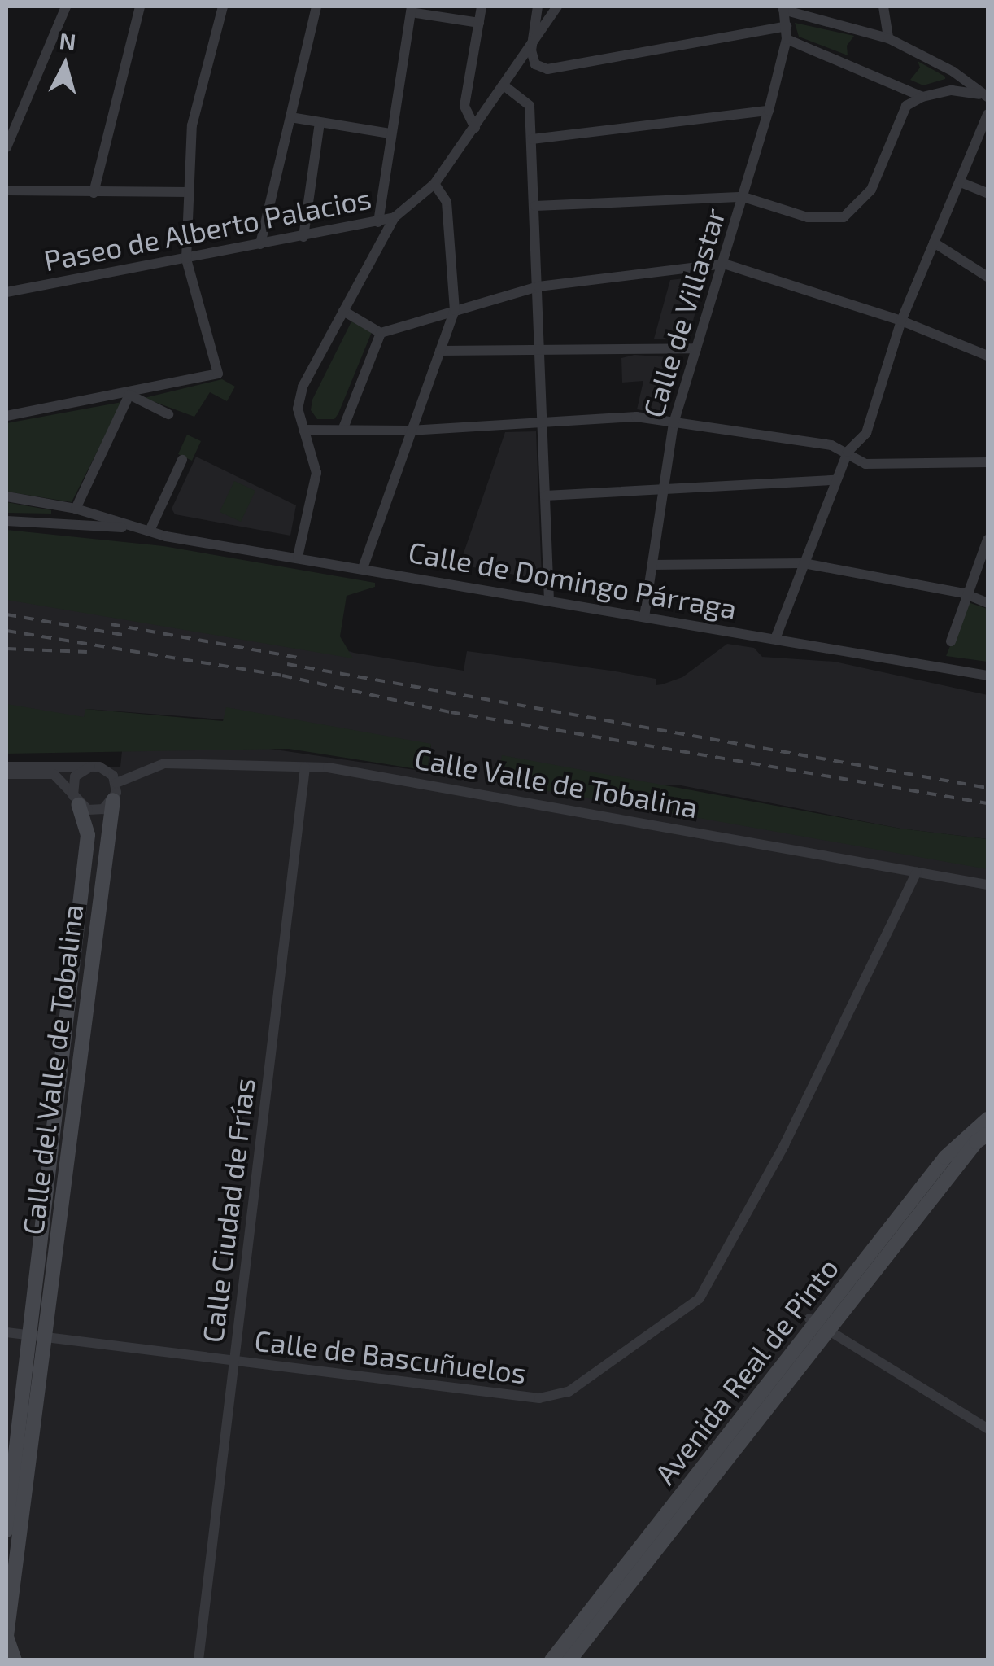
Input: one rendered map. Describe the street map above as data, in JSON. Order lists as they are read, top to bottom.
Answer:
{
  "streets": {
    "main road": ["Calle del Valle de Tobalina", "Avenida Real de Pinto"],
    "street": [
      "Paseo de Alberto Palacios",
      "Calle de Villastar",
      "Calle de Domingo Párraga",
      "Calle Valle de Tobalina",
      "Calle Ciudad de Frías",
      "Calle de Bascuñuelos"
    ]
  },
  "crossings": [
    ["Calle de Villastar", "Calle de Domingo Párraga"],
    ["Calle Valle de Tobalina", "Calle del Valle de Tobalina"],
    ["Calle Valle de Tobalina", "Calle Ciudad de Frías"],
    ["Calle Valle de Tobalina", "Calle de Bascuñuelos"],
    ["Calle del Valle de Tobalina", "Calle de Bascuñuelos"],
    ["Calle Ciudad de Frías", "Calle de Bascuñuelos"]
  ],
  "north": "top"
}
